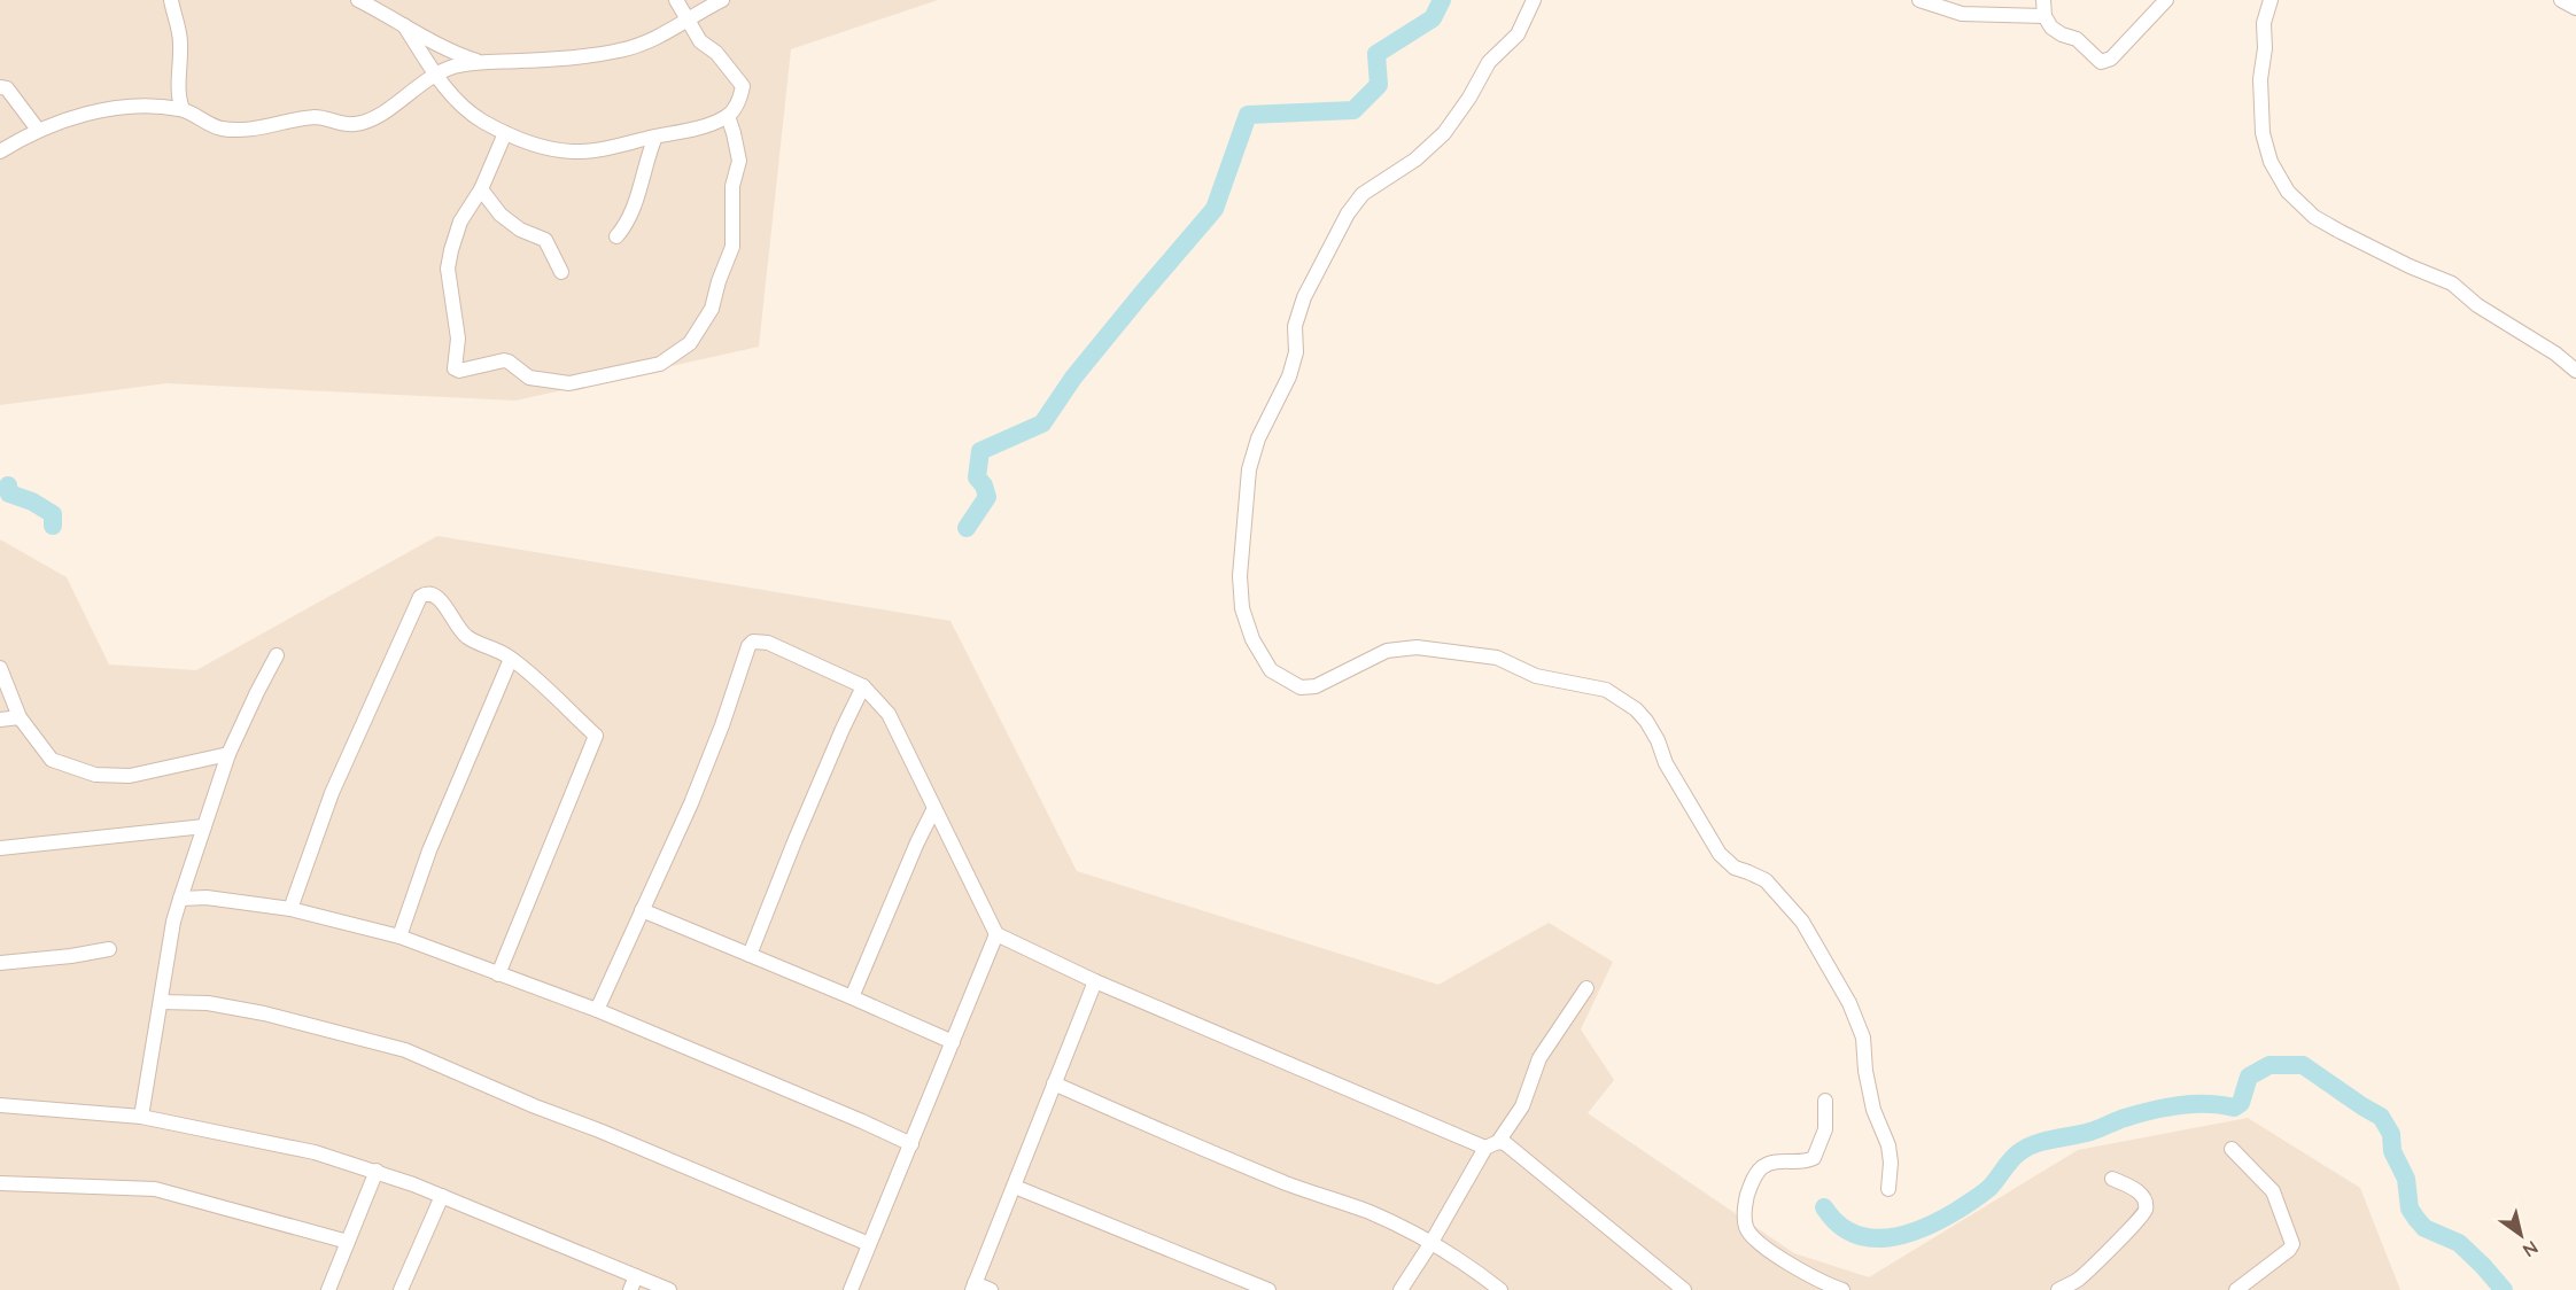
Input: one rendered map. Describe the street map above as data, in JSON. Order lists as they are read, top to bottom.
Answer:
{
  "north": "bottom right"
}
